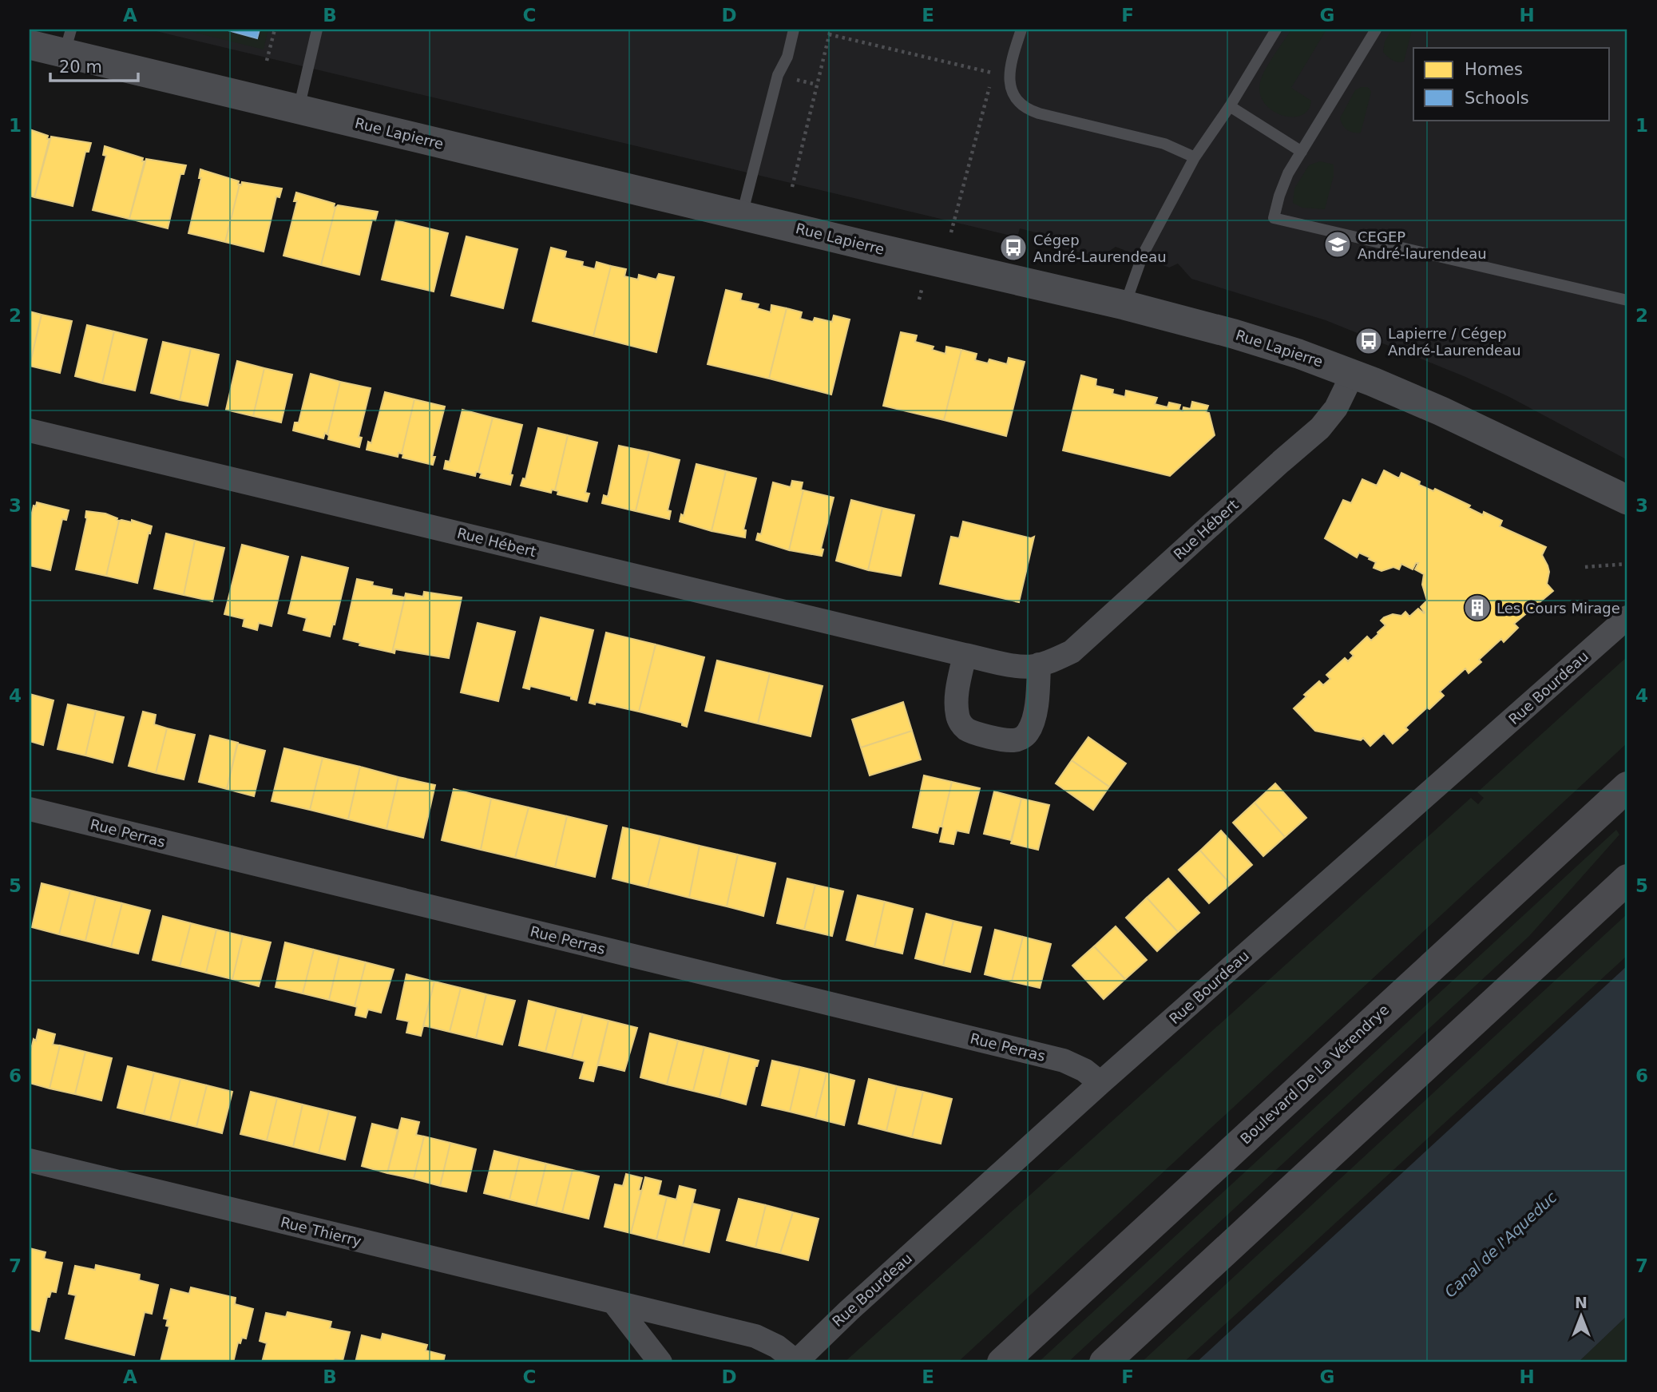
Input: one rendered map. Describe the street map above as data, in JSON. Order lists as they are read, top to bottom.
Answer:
{
  "streets": {
    "main road": ["Boulevard De La Vérendrye"],
    "street": [
      "Rue Lapierre",
      "Rue Hébert",
      "Rue Bourdeau",
      "Rue Perras",
      "Rue Thierry"
    ]
  },
  "crossings": [
    ["Rue Lapierre", "Rue Hébert"],
    ["Rue Bourdeau", "Rue Perras"],
    ["Rue Bourdeau", "Rue Thierry"]
  ],
  "water": ["Canal de l'Aqueduc"],
  "places": {
    "school or university": ["CEGEP André-laurendeau"],
    "bus stop": ["Cégep André-Laurendeau", "Lapierre / Cégep André-Laurendeau"],
    "building": ["Les Cours Mirage"]
  },
  "legend": ["Homes", "Schools"],
  "scale_bar": "20 m",
  "north": "top",
  "grid": {
    "columns": [
      "A",
      "B",
      "C",
      "D",
      "E",
      "F",
      "G",
      "H"
    ],
    "rows": [
      "1",
      "2",
      "3",
      "4",
      "5",
      "6",
      "7"
    ]
  }
}
